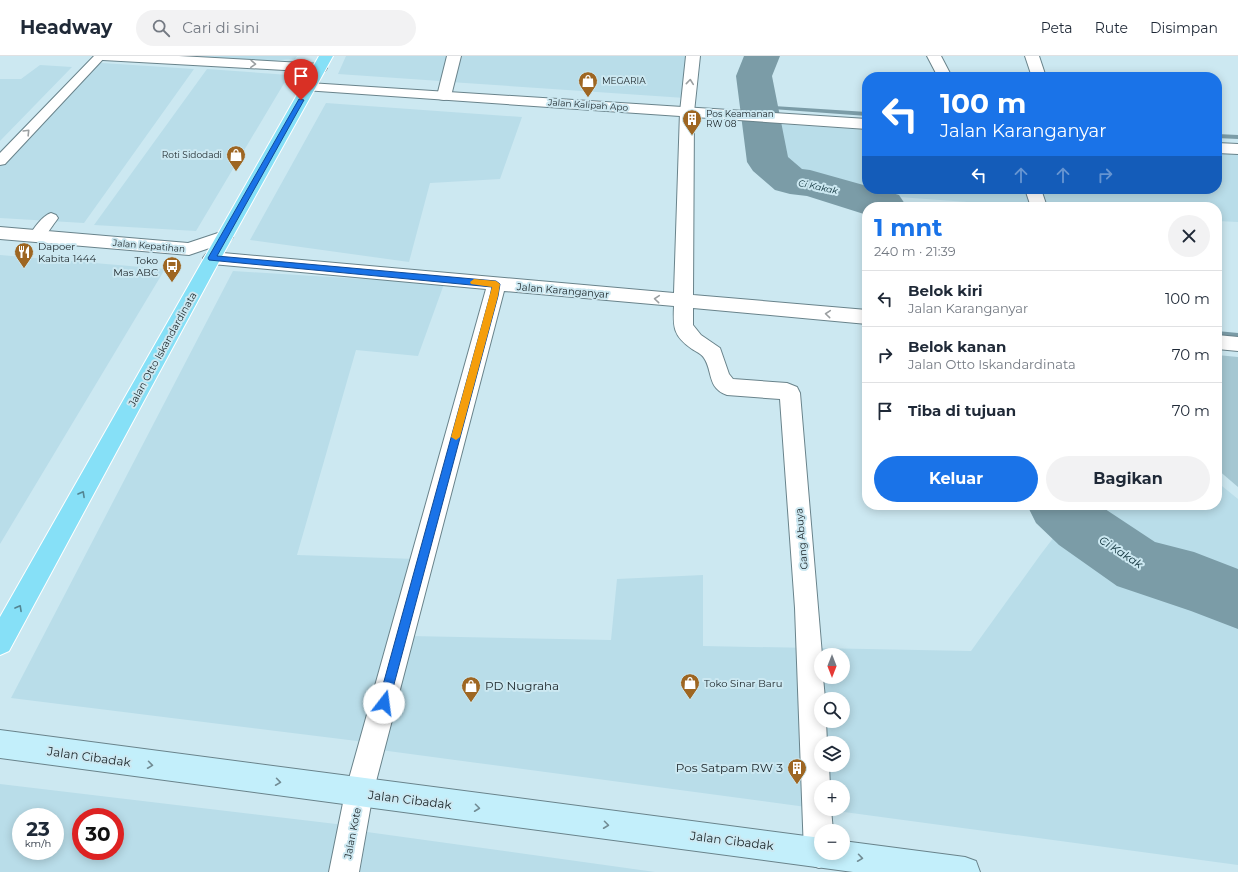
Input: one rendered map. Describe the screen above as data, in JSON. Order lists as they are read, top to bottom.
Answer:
{
  "streets": {
    "main road": ["Jalan Otto Iskandardinata", "Jalan Cibadak"],
    "street": [
      "Jalan Kalipah Apo",
      "Jalan Kepatihan",
      "Jalan Karanganyar",
      "Gang Abuya",
      "Jalan Kote"
    ]
  },
  "crossings": [
    ["Jalan Kalipah Apo", "Jalan Otto Iskandardinata"],
    ["Jalan Kepatihan", "Jalan Karanganyar"],
    ["Jalan Kepatihan", "Jalan Otto Iskandardinata"],
    ["Jalan Karanganyar", "Jalan Otto Iskandardinata"],
    ["Jalan Karanganyar", "Gang Abuya"],
    ["Jalan Karanganyar", "Jalan Kote"],
    ["Jalan Cibadak", "Jalan Kote"]
  ],
  "one_way": ["Jalan Karanganyar", "Jalan Otto Iskandardinata", "Jalan Cibadak"],
  "water": ["Ci Kakak"],
  "places": {
    "shop": [
      "MEGARIA",
      "Roti Sidodadi",
      "Toko Sinar Baru",
      "PD Nugraha"
    ],
    "building": ["Pos Keamanan RW 08", "Pos Satpam RW 3"],
    "restaurant": ["Dapoer Kabita 1444"],
    "bus stop": ["Toko Mas ABC"]
  },
  "north": "bottom",
  "page": {
    "header": "Headway",
    "search": "Cari di sini",
    "nav": ["Peta", "Rute", "Disimpan"],
    "turn": ["100 m", "Jalan Karanganyar"],
    "heading": ["1 mnt", "240 m · 21:39"],
    "list": [
      {
        "name": "Belok kiri",
        "note": "Jalan Karanganyar",
        "value": "100 m"
      },
      {
        "name": "Belok kanan",
        "note": "Jalan Otto Iskandardinata",
        "value": "70 m"
      },
      {
        "name": "Tiba di tujuan",
        "value": "70 m"
      }
    ],
    "buttons": ["Keluar", "Bagikan"],
    "map_buttons": ["+", "−"],
    "speed": "23 km/h",
    "limit": "30"
  }
}
